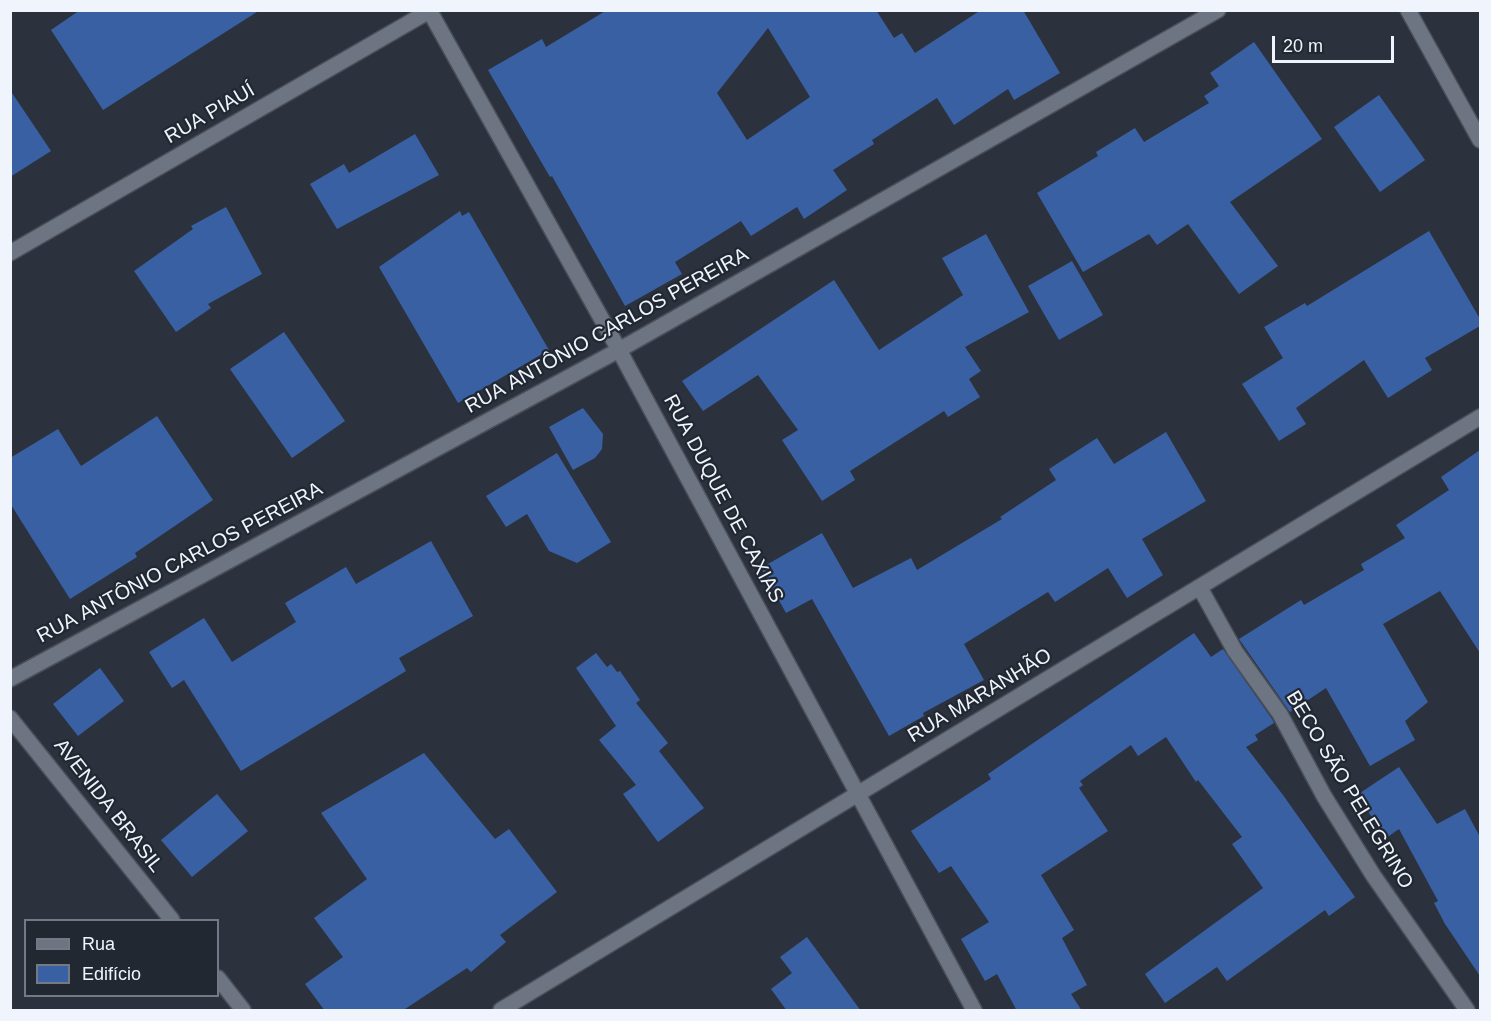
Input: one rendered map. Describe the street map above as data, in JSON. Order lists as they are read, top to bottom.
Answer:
{
  "streets": {
    "street": [
      "RUA PIAUÍ",
      "RUA ANTÔNIO CARLOS PEREIRA",
      "RUA DUQUE DE CAXIAS",
      "RUA MARANHÃO",
      "BECO SÃO PELEGRINO",
      "AVENIDA BRASIL"
    ]
  },
  "crossings": [
    ["RUA PIAUÍ", "RUA DUQUE DE CAXIAS"],
    ["RUA ANTÔNIO CARLOS PEREIRA", "RUA DUQUE DE CAXIAS"],
    ["RUA DUQUE DE CAXIAS", "RUA MARANHÃO"],
    ["RUA MARANHÃO", "BECO SÃO PELEGRINO"]
  ],
  "legend": ["Rua", "Edifício"],
  "scale_bar": "20 m"
}
